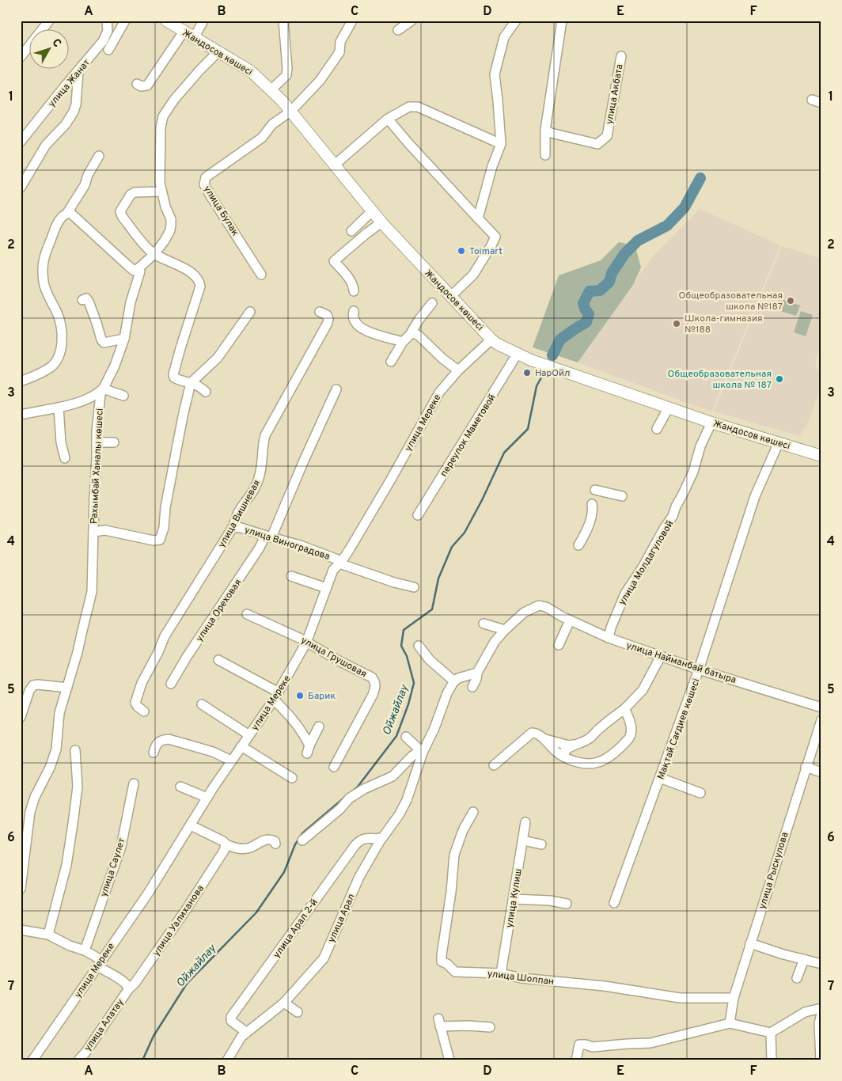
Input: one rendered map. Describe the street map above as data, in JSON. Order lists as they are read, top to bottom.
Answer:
{
  "streets": {
    "main road": ["Жандосов көшесі"],
    "street": [
      "улица Жанат",
      "улица Акбата",
      "улица Булак",
      "улица Мереке",
      "переулок Маметовой",
      "Рахымбай Ханалы көшесі",
      "улица Вишневая",
      "улица Виноградова",
      "улица Молдагуловой",
      "улица Ореховая",
      "улица Грушовая",
      "улица Найманбай батыра",
      "Мақтай Сағдиев көшесі",
      "улица Саулет",
      "улица Рыскулова",
      "улица Кулиш",
      "улица Арал",
      "улица Уалиханова",
      "улица Арал 2-й",
      "улица Шолпан",
      "улица Алатау"
    ]
  },
  "crossings": [
    ["Жандосов көшесі", "улица Булак"],
    ["Жандосов көшесі", "улица Мереке"],
    ["Жандосов көшесі", "переулок Маметовой"],
    ["Жандосов көшесі", "улица Молдагуловой"],
    ["Жандосов көшесі", "Мақтай Сағдиев көшесі"],
    ["улица Мереке", "улица Виноградова"],
    ["улица Мереке", "улица Грушовая"],
    ["улица Вишневая", "улица Виноградова"],
    ["улица Виноградова", "улица Ореховая"],
    ["улица Молдагуловой", "улица Найманбай батыра"],
    ["улица Найманбай батыра", "Мақтай Сағдиев көшесі"],
    ["улица Рыскулова", "улица Шолпан"],
    ["улица Кулиш", "улица Шолпан"],
    ["улица Арал", "улица Арал 2-й"],
    ["улица Уалиханова", "улица Алатау"]
  ],
  "water": ["Ойжайлау"],
  "places": [
    "Toimart",
    "Общеобразовательная школа №187",
    "Школа-гимназия №188",
    "НарОйл",
    "Общеобразовательная школа № 187",
    "Барик"
  ],
  "north": "top right",
  "grid": {
    "columns": [
      "A",
      "B",
      "C",
      "D",
      "E",
      "F"
    ],
    "rows": [
      "1",
      "2",
      "3",
      "4",
      "5",
      "6",
      "7"
    ]
  }
}
